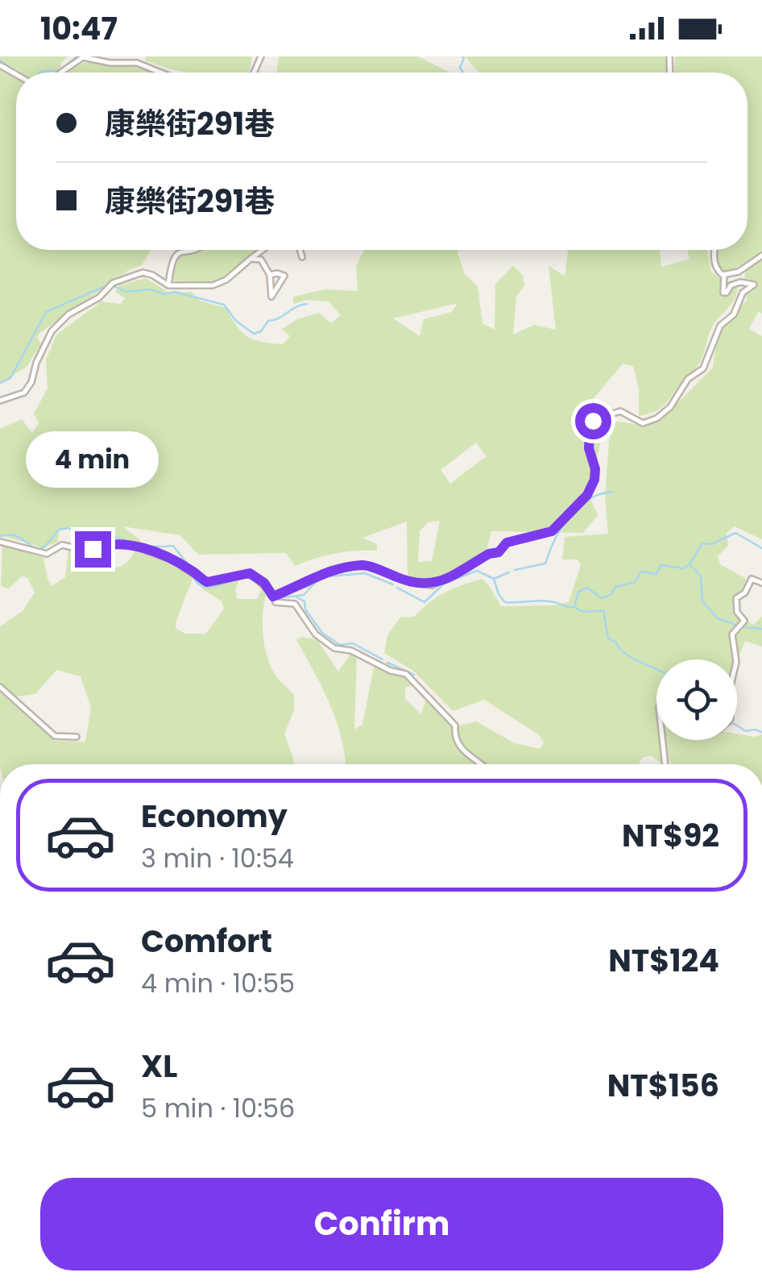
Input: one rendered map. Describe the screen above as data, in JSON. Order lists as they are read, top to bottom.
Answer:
{
  "page": {
    "status": "10:47",
    "banner": ["康樂街291巷", "康樂街291巷"],
    "bubble": "4 min",
    "list": [
      {
        "name": "Economy",
        "note": "3 min · 10:54",
        "value": "NT$92"
      },
      {
        "name": "Comfort",
        "note": "4 min · 10:55",
        "value": "NT$124"
      },
      {
        "name": "XL",
        "note": "5 min · 10:56",
        "value": "NT$156"
      }
    ],
    "buttons": "Confirm"
  }
}
